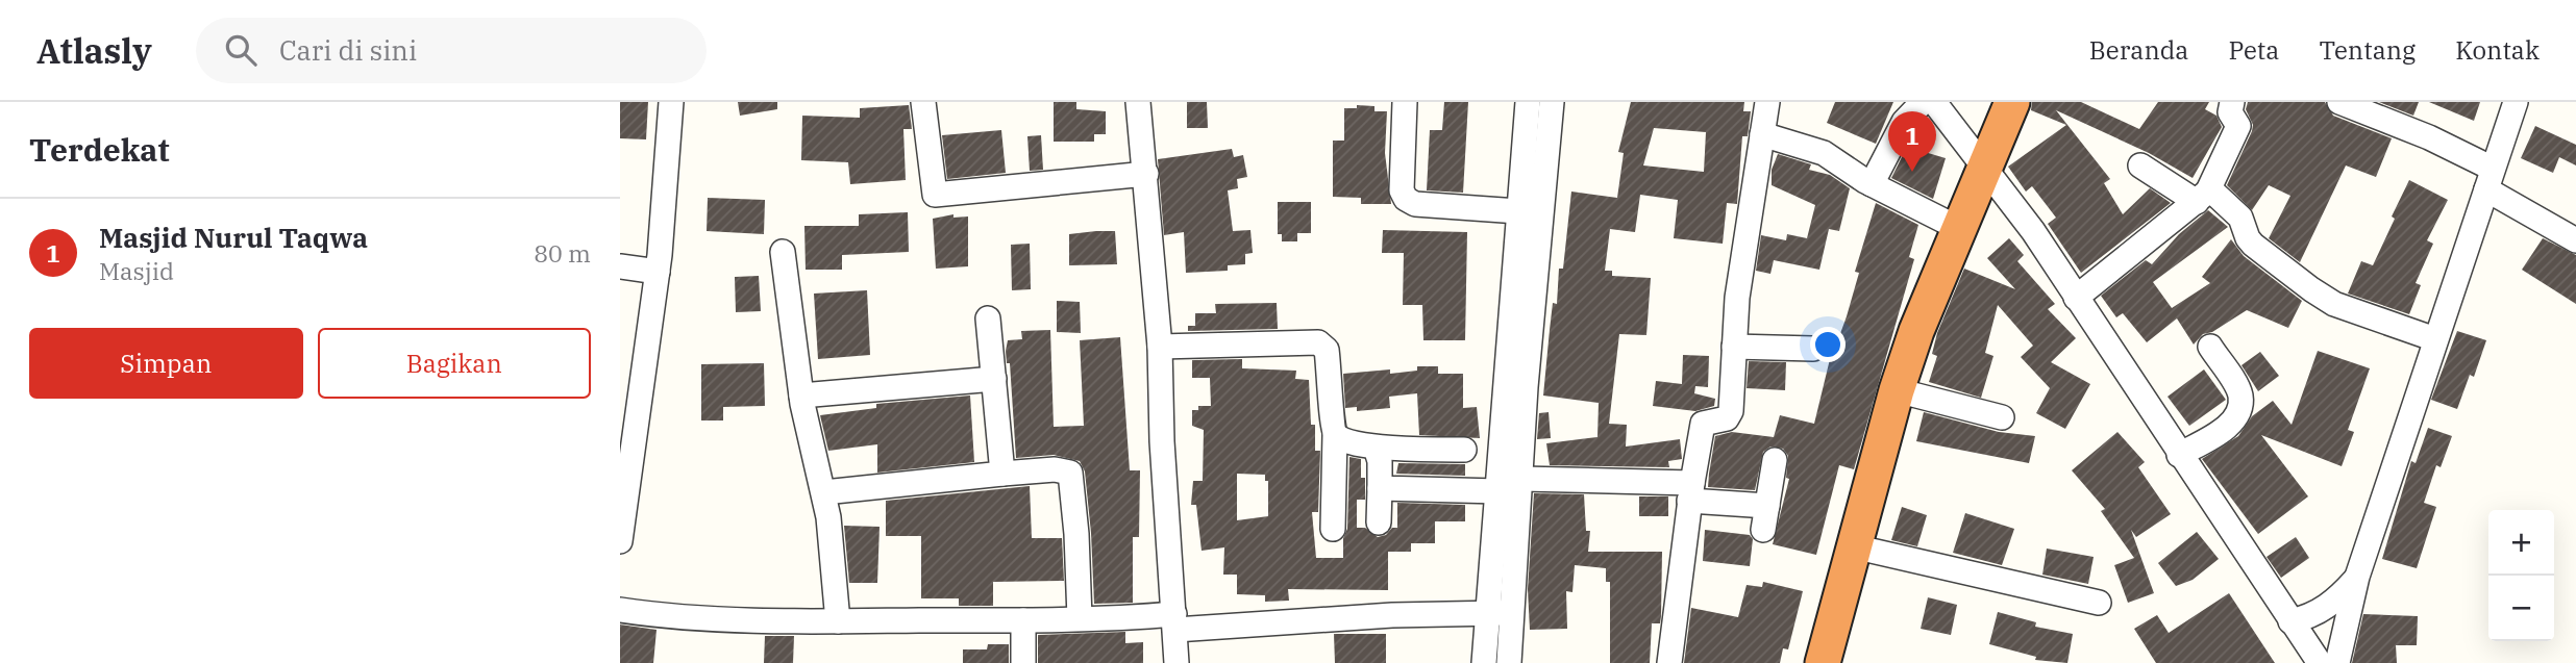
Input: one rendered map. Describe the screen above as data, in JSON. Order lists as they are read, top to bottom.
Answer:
{
  "page": {
    "header": "Atlasly",
    "search": "Cari di sini",
    "nav": [
      "Beranda",
      "Peta",
      "Tentang",
      "Kontak"
    ],
    "heading": "Terdekat",
    "pins": "1",
    "list": [
      {
        "mark": "1",
        "name": "Masjid Nurul Taqwa",
        "note": "Masjid",
        "value": "80 m"
      }
    ],
    "buttons": ["Simpan", "Bagikan"],
    "map_buttons": ["+", "−"]
  }
}
